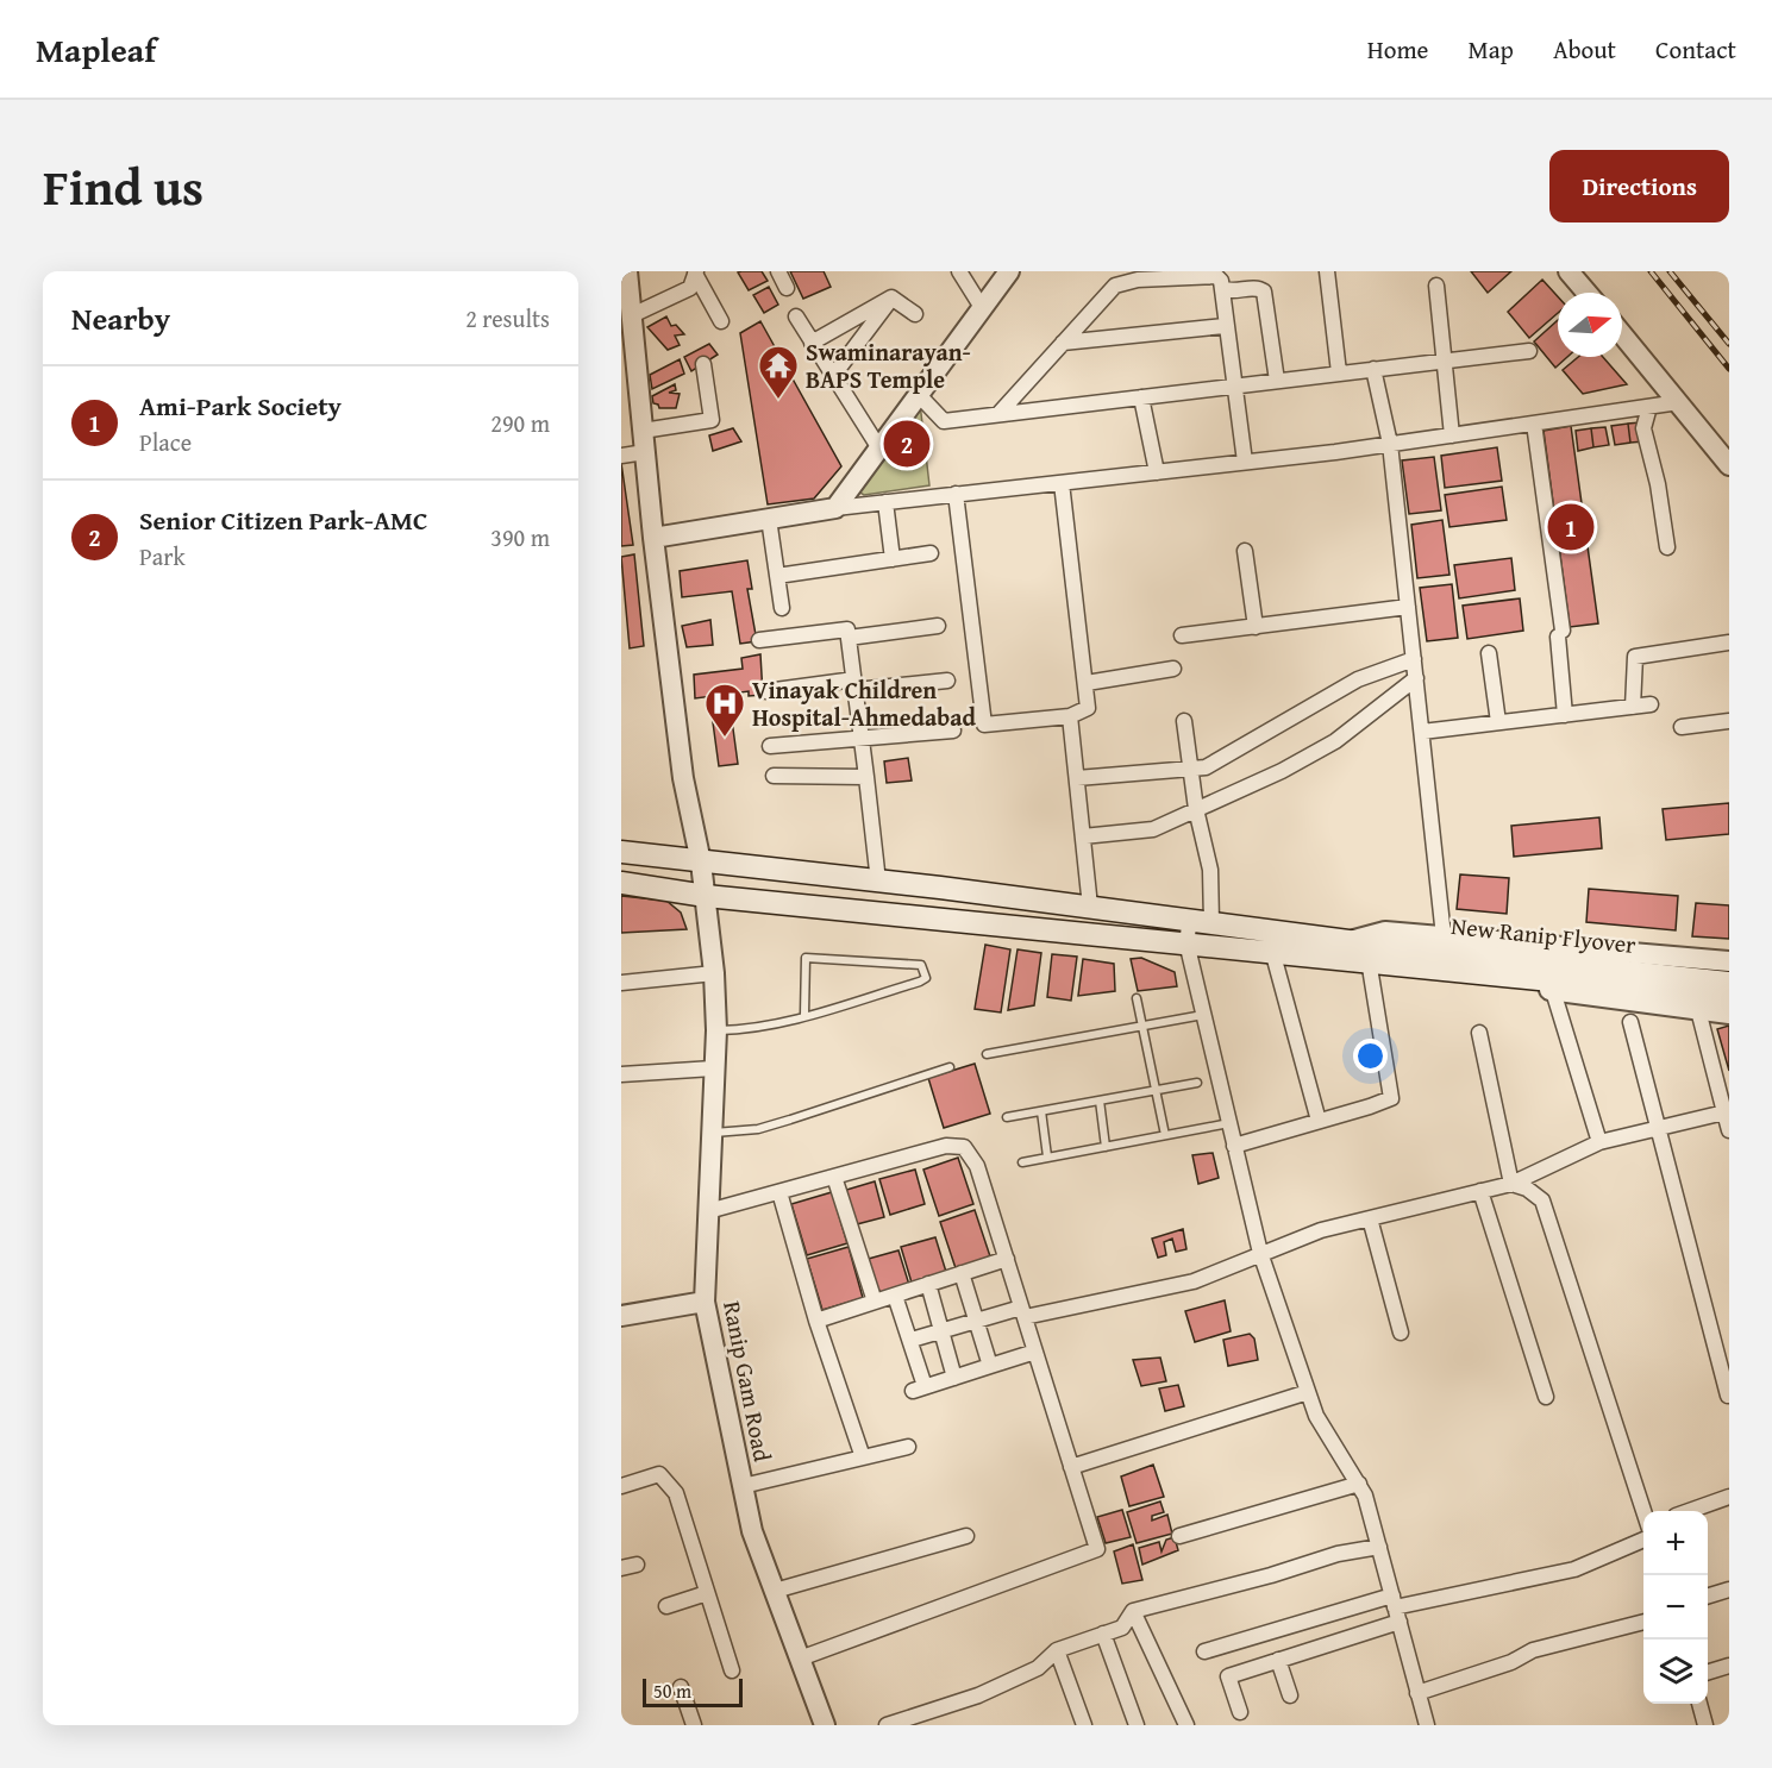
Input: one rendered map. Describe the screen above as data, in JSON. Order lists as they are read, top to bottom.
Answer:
{
  "streets": {
    "main road": ["New Ranip Flyover"],
    "street": ["Ranip Gam Road"]
  },
  "crossings": [
    ["New Ranip Flyover", "Ranip Gam Road"]
  ],
  "places": {
    "temple": ["Swaminarayan- BAPS Temple"],
    "hospital": ["Vinayak Children Hospital-Ahmedabad"]
  },
  "scale_bar": "50 m",
  "north": "right",
  "page": {
    "header": "Mapleaf",
    "nav": [
      "Home",
      "Map",
      "About",
      "Contact"
    ],
    "title": "Find us",
    "buttons": "Directions",
    "heading": ["Nearby", "2 results"],
    "list": [
      {
        "mark": "1",
        "name": "Ami-Park Society",
        "note": "Place",
        "value": "290 m"
      },
      {
        "mark": "2",
        "name": "Senior Citizen Park-AMC",
        "note": "Park",
        "value": "390 m"
      }
    ],
    "pins": ["2", "1"],
    "map_buttons": ["+", "−"],
    "scale": "50 m"
  }
}
